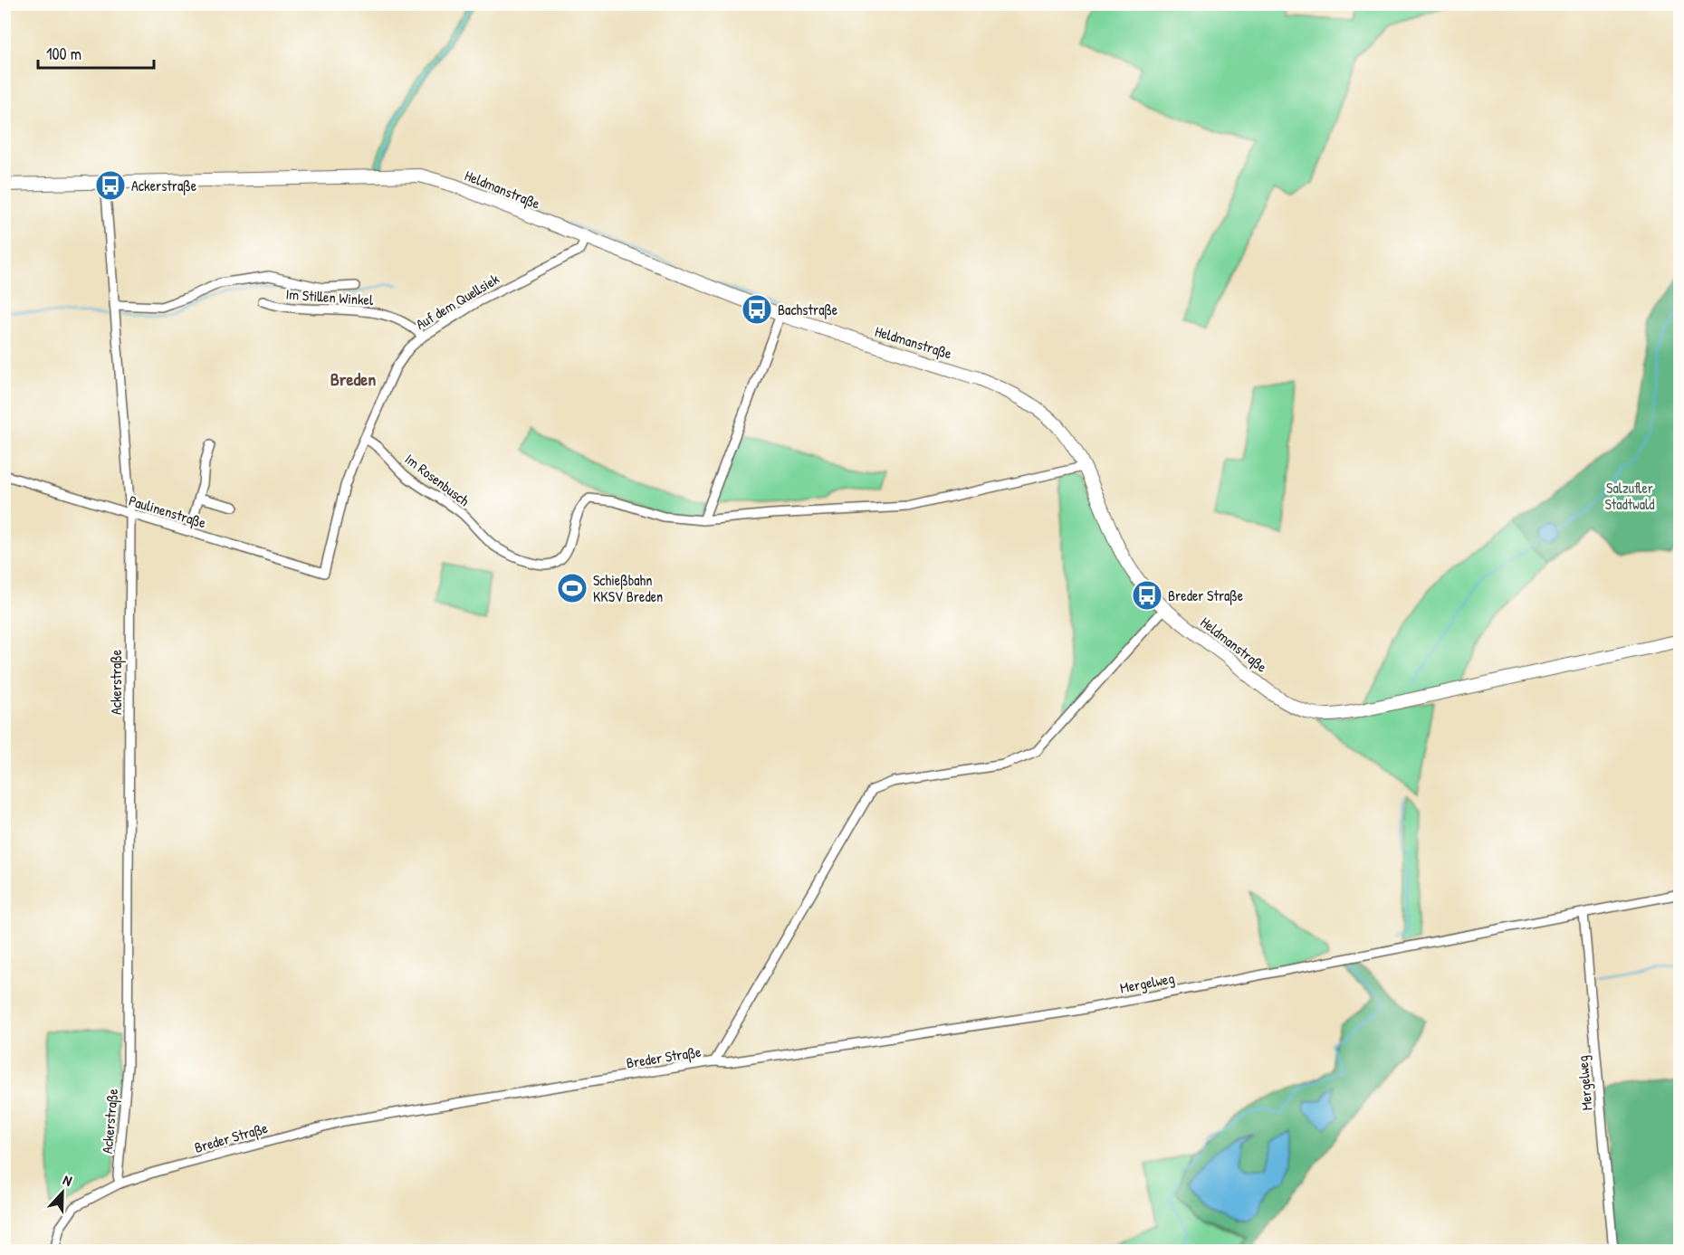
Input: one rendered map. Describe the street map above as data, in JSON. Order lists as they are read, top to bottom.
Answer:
{
  "streets": {
    "main road": ["Heldmanstraße"],
    "street": [
      "Im Stillen Winkel",
      "Auf dem Quellsiek",
      "Im Rosenbusch",
      "Paulinenstraße",
      "Ackerstraße",
      "Mergelweg",
      "Breder Straße"
    ]
  },
  "crossings": [
    ["Heldmanstraße", "Auf dem Quellsiek"],
    ["Heldmanstraße", "Ackerstraße"],
    ["Heldmanstraße", "Breder Straße"],
    ["Im Stillen Winkel", "Auf dem Quellsiek"],
    ["Auf dem Quellsiek", "Im Rosenbusch"],
    ["Auf dem Quellsiek", "Paulinenstraße"],
    ["Paulinenstraße", "Ackerstraße"],
    ["Ackerstraße", "Breder Straße"],
    ["Mergelweg", "Breder Straße"]
  ],
  "districts": ["Breden"],
  "parks": ["Salzufler Stadtwald"],
  "places": {
    "bus stop": ["Ackerstraße", "Bachstraße", "Breder Straße"],
    "sports": ["Schießbahn KKSV Breden"]
  },
  "scale_bar": "100 m",
  "north": "top"
}
